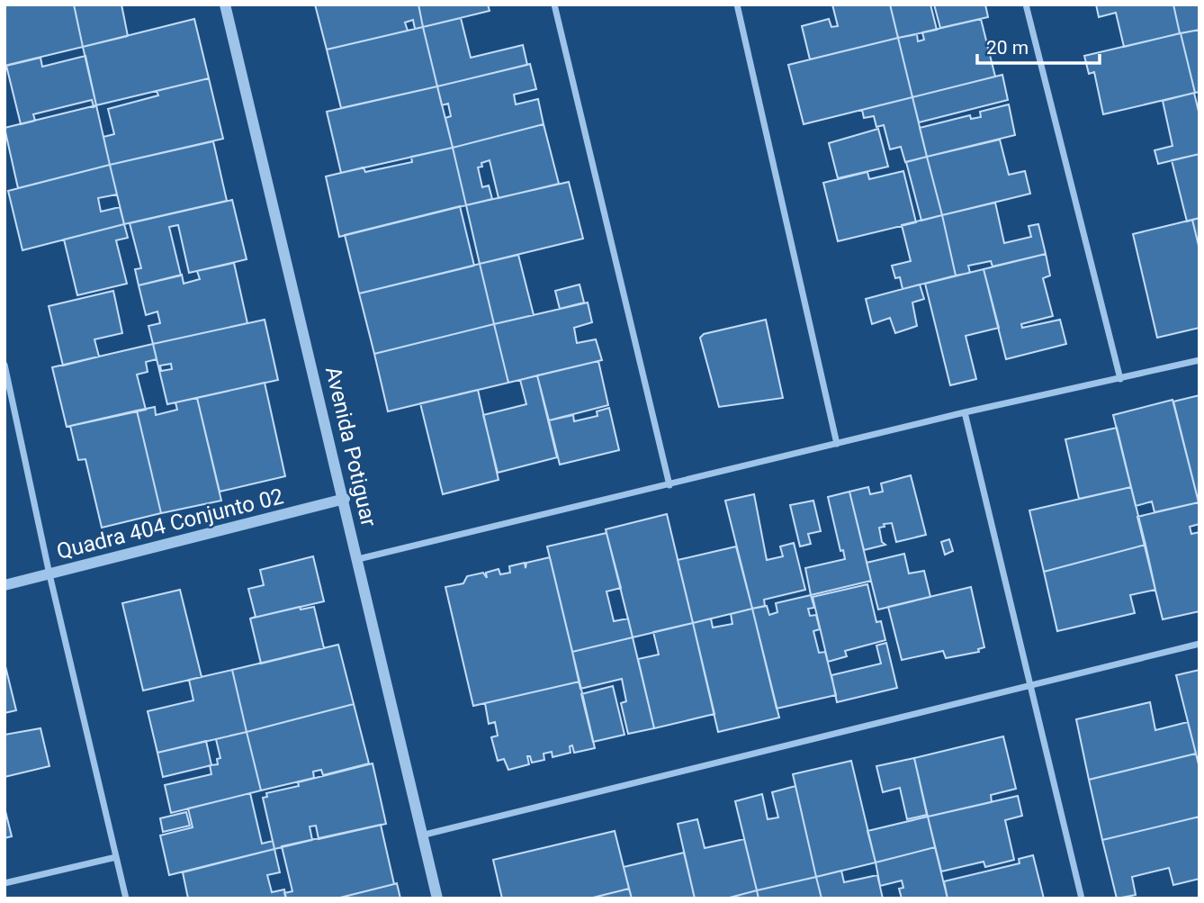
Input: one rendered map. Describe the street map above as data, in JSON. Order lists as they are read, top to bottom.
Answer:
{
  "streets": {
    "street": ["Avenida Potiguar", "Quadra 404 Conjunto 02"]
  },
  "crossings": [
    ["Avenida Potiguar", "Quadra 404 Conjunto 02"]
  ],
  "scale_bar": "20 m"
}
